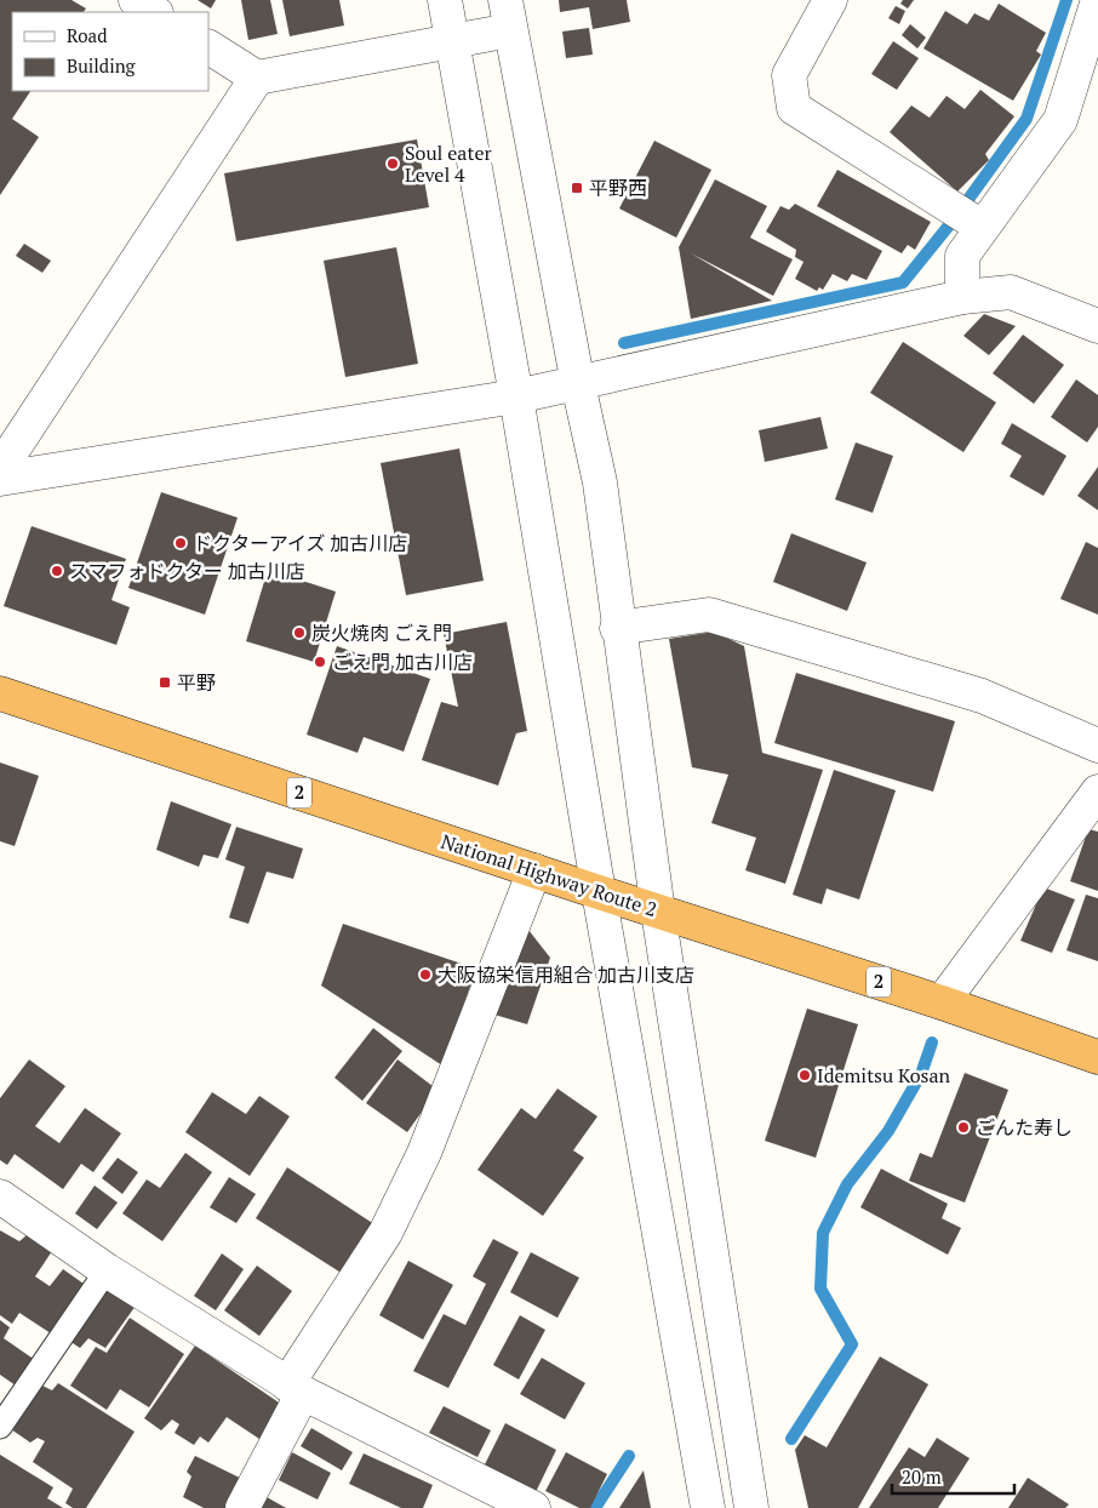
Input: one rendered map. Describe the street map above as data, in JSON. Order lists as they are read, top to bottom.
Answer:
{
  "streets": {
    "highway": ["2", "National Highway Route 2"]
  },
  "places": {
    "other": [
      "Soul eater Level 4",
      "ドクターアイズ 加古川店",
      "スマフォドクター 加古川店",
      "炭火焼肉 ごえ門",
      "ごえ門 加古川店",
      "大阪協栄信用組合 加古川支店",
      "Idemitsu Kosan",
      "ごんた寿し"
    ],
    "transit": ["平野西", "平野"]
  },
  "legend": ["Road", "Building"],
  "scale_bar": "20 m"
}
